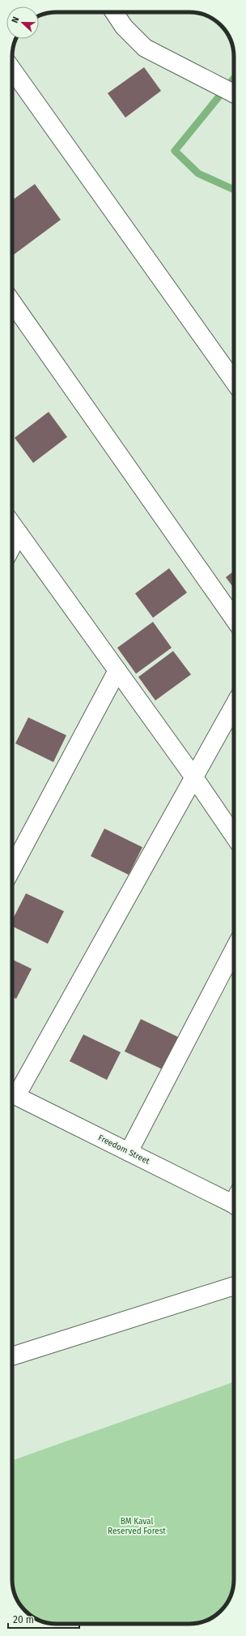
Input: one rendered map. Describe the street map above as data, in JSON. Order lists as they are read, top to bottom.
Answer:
{
  "streets": {
    "street": ["Freedom Street"]
  },
  "parks": ["BM Kaval Reserved Forest"],
  "scale_bar": "20 m",
  "north": "left"
}
